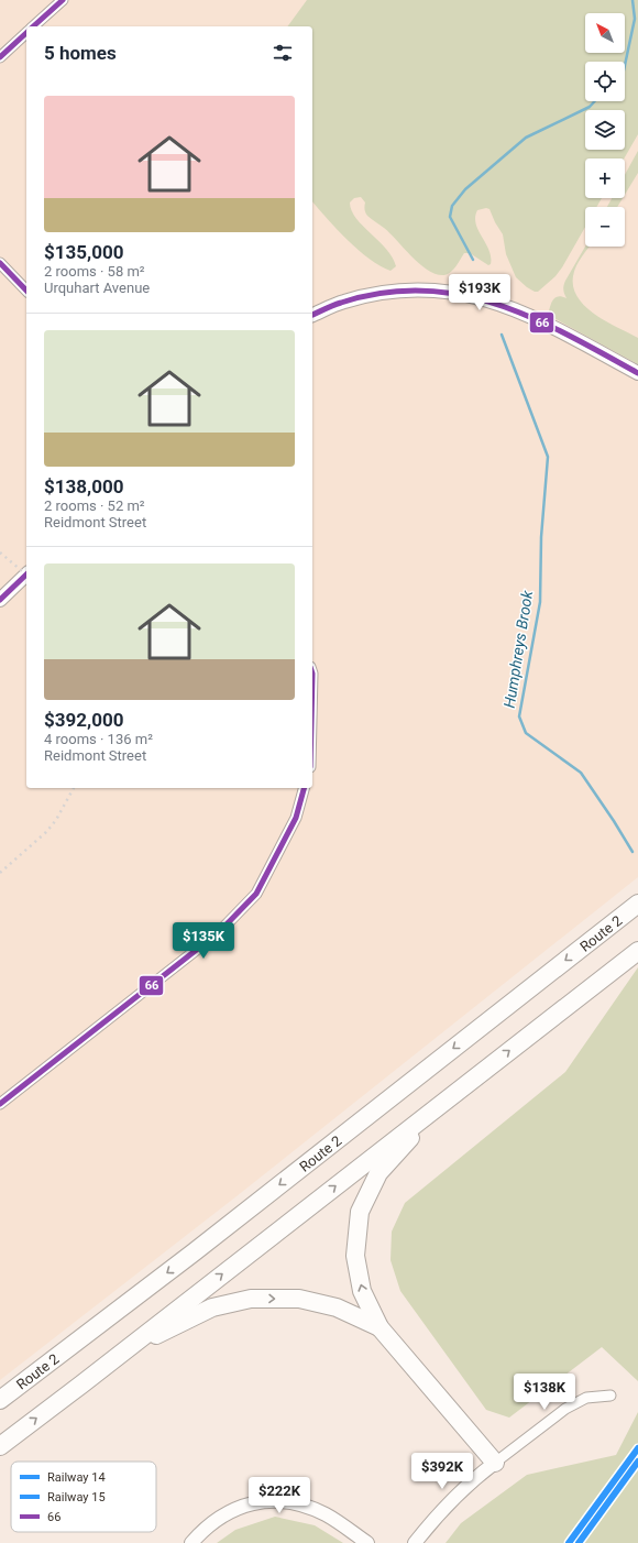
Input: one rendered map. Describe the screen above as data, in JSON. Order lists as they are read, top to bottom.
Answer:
{
  "streets": {
    "highway": ["Route 2"]
  },
  "water": ["Humphreys Brook"],
  "lines": ["transit line 66", "rail line 14", "rail line 15"],
  "legend": ["Railway 14", "Railway 15", "66"],
  "north": "top left",
  "page": {
    "map_buttons": ["+", "−"],
    "heading": "5 homes",
    "list": [
      {
        "name": "$135,000",
        "note": "2 rooms · 58 m² · Urquhart Avenue"
      },
      {
        "name": "$138,000",
        "note": "2 rooms · 52 m² · Reidmont Street"
      },
      {
        "name": "$392,000",
        "note": "4 rooms · 136 m² · Reidmont Street"
      }
    ],
    "price": [
      "$193K",
      "$135K",
      "$138K",
      "$392K",
      "$222K"
    ]
  }
}
